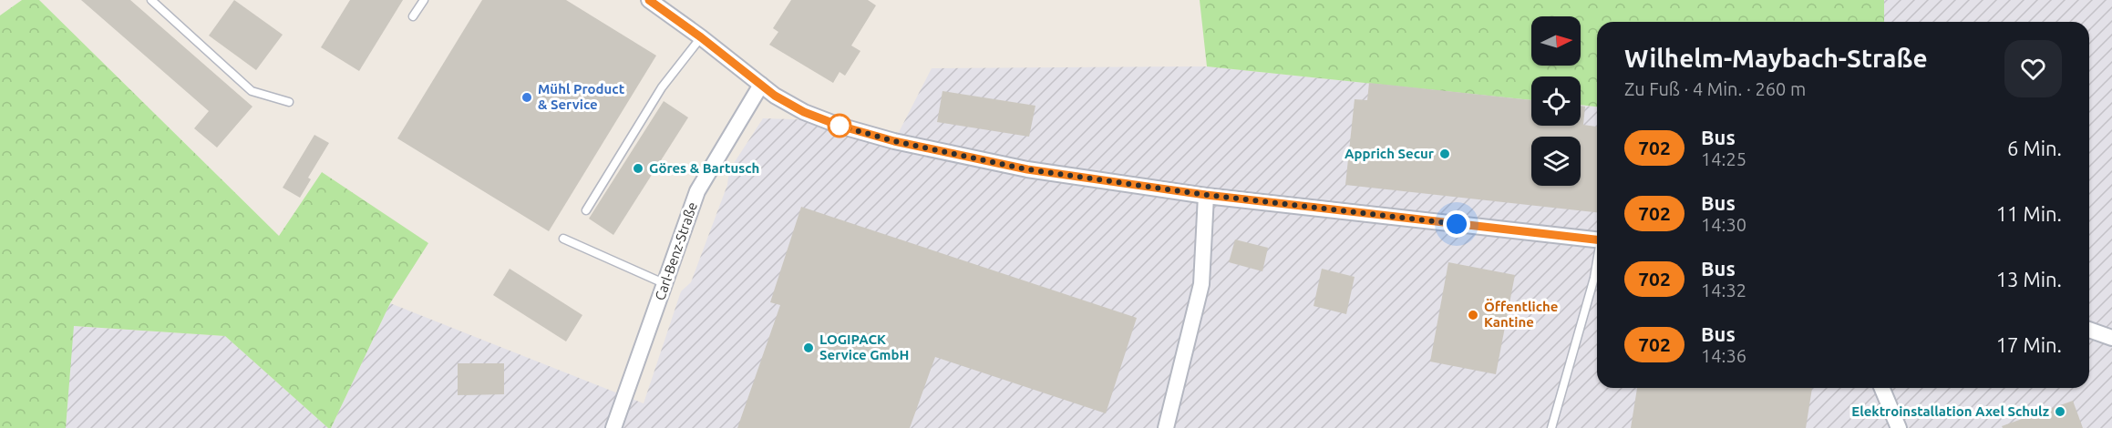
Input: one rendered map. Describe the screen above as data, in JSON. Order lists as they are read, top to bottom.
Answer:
{
  "streets": {
    "street": ["Carl-Benz-Straße"]
  },
  "places": [
    "Mühl Product & Service",
    "Apprich Secur",
    "Göres & Bartusch",
    "Öffentliche Kantine",
    "LOGIPACK Service GmbH",
    "Elektroinstallation Axel Schulz"
  ],
  "lines": ["bus line 702"],
  "north": "right",
  "page": {
    "heading": ["Wilhelm-Maybach-Straße", "Zu Fuß · 4 Min. · 260 m"],
    "list": [
      {
        "mark": "702",
        "name": "Bus",
        "note": "14:25",
        "value": "6 Min."
      },
      {
        "mark": "702",
        "name": "Bus",
        "note": "14:30",
        "value": "11 Min."
      },
      {
        "mark": "702",
        "name": "Bus",
        "note": "14:32",
        "value": "13 Min."
      },
      {
        "mark": "702",
        "name": "Bus",
        "note": "14:36",
        "value": "17 Min."
      }
    ]
  }
}
